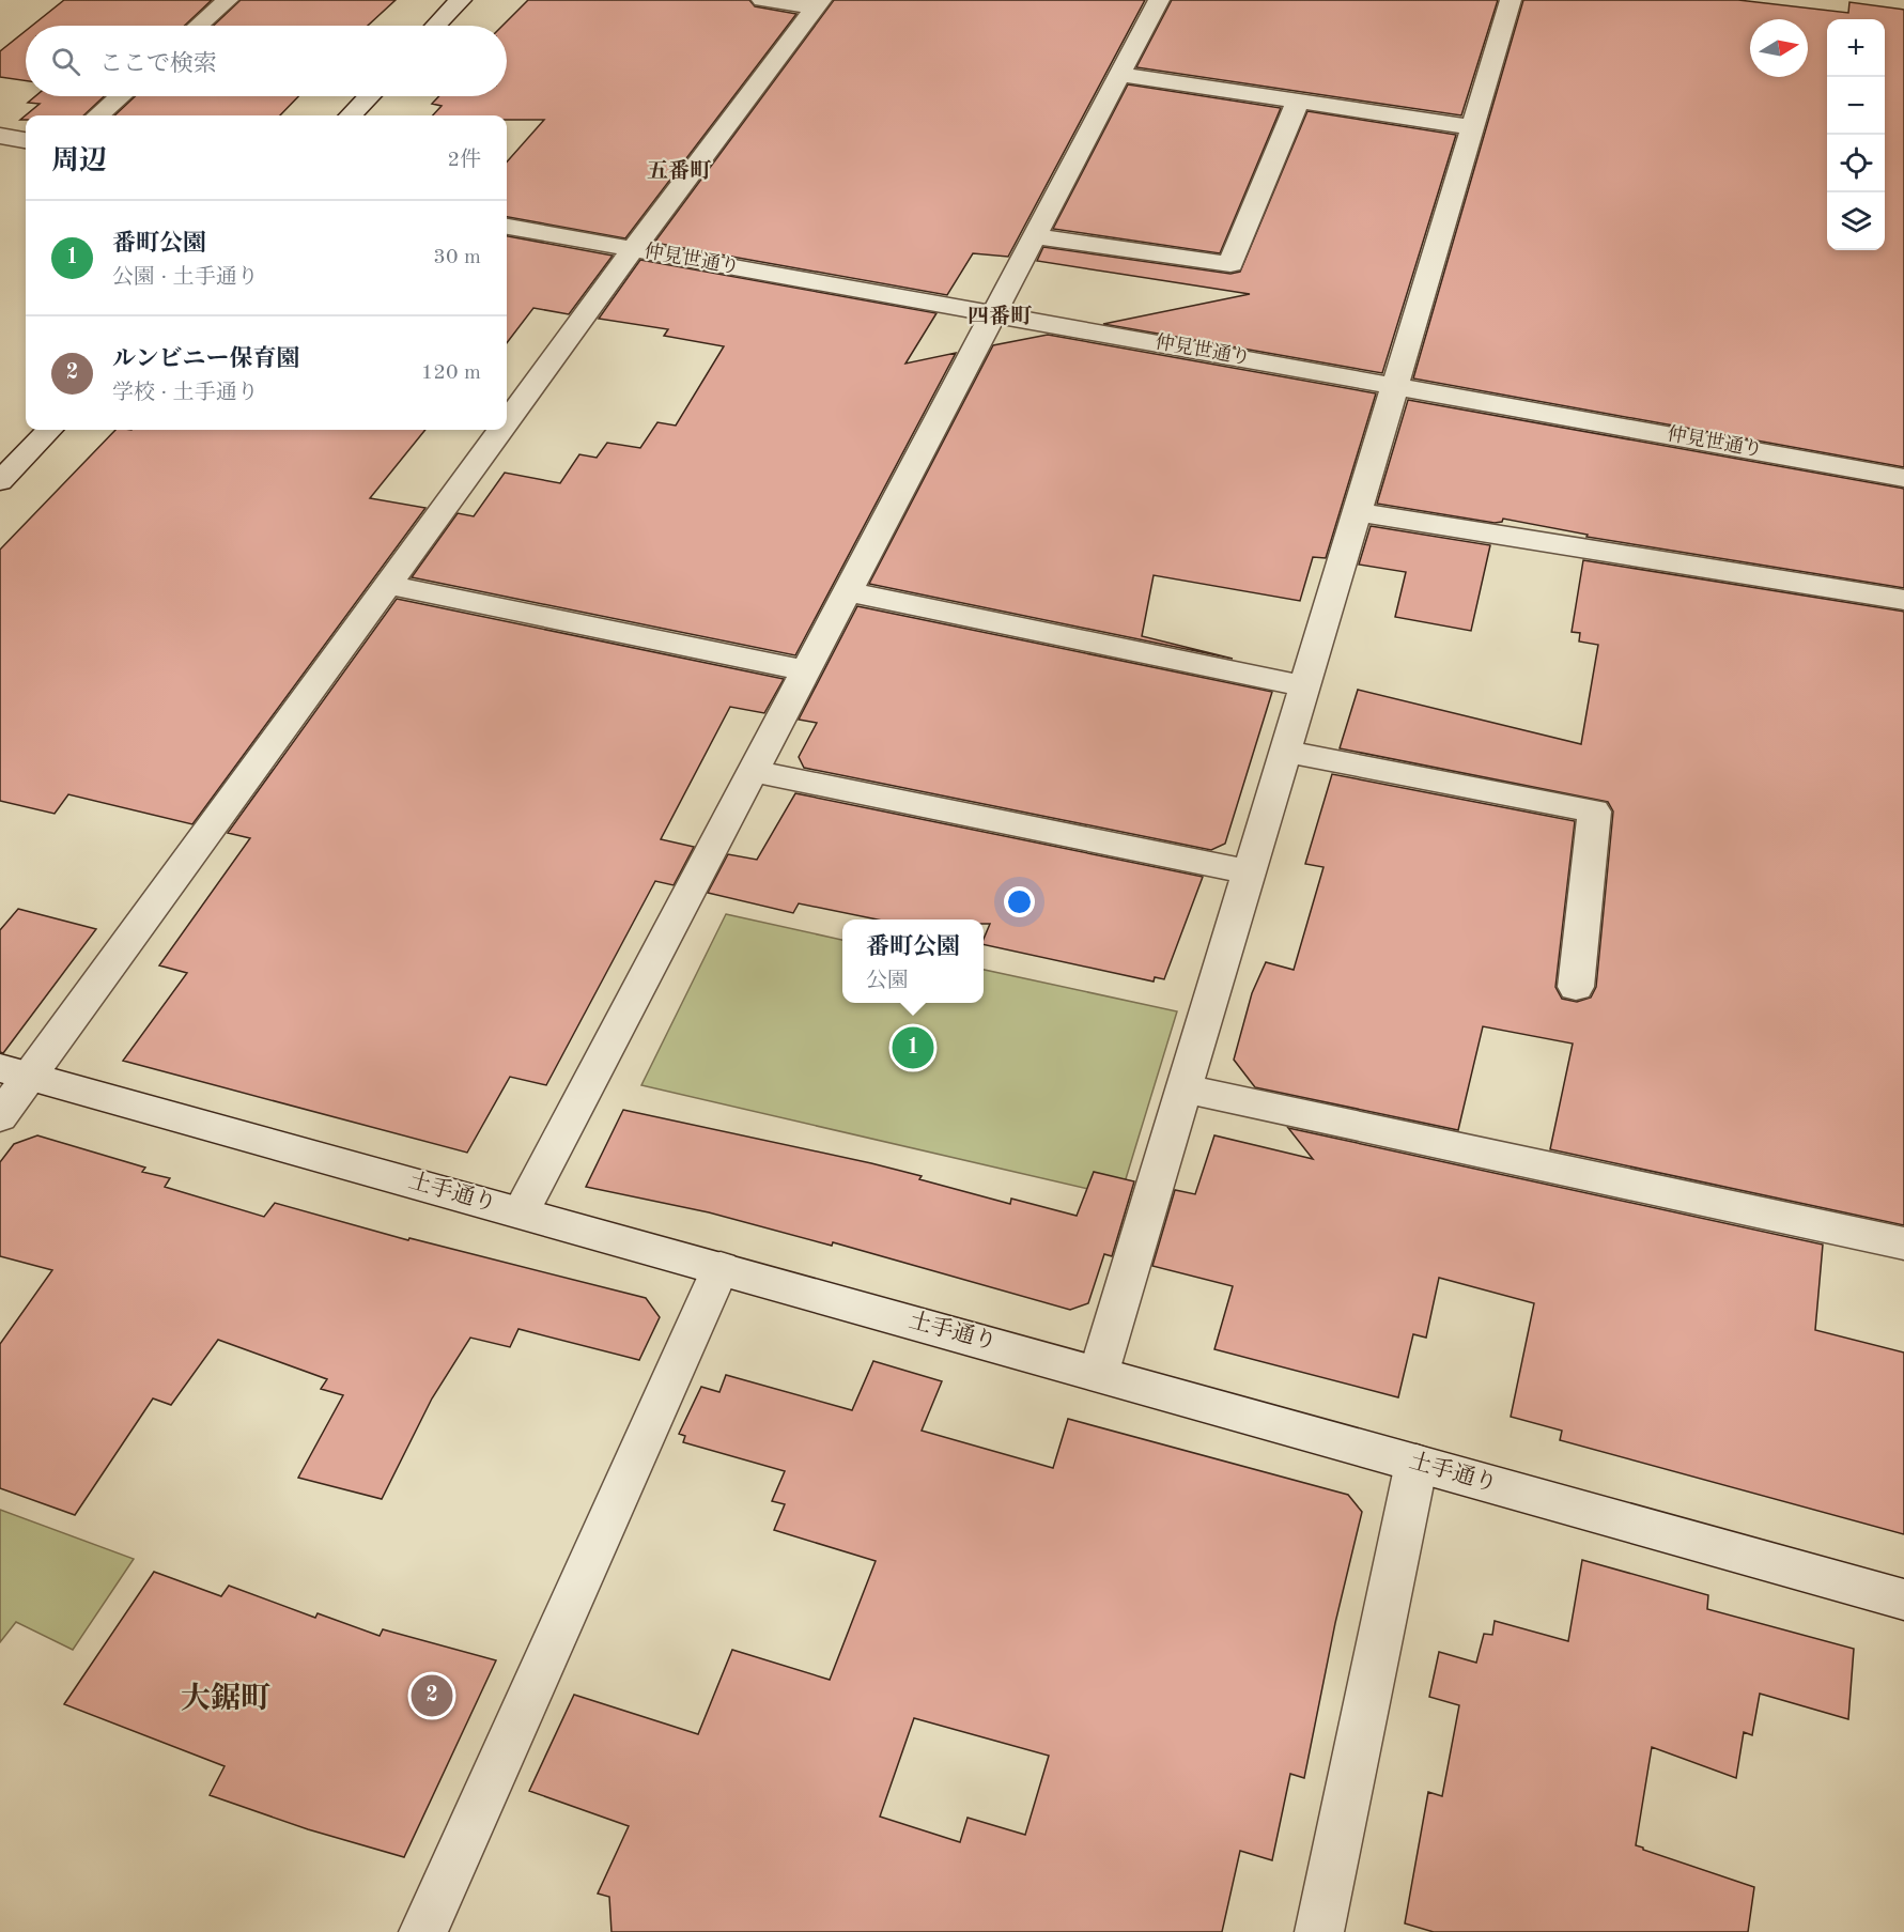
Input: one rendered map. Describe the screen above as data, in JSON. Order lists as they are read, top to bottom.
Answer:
{
  "streets": {
    "street": ["仲見世通り", "土手通り"]
  },
  "districts": ["五番町", "四番町", "大鋸町"],
  "north": "right",
  "page": {
    "map_buttons": ["+", "−"],
    "search": "ここで検索",
    "heading": ["周辺", "2件"],
    "list": [
      {
        "mark": "1",
        "name": "番町公園",
        "note": "公園 · 土手通り",
        "value": "30 m"
      },
      {
        "mark": "2",
        "name": "ルンビニー保育園",
        "note": "学校 · 土手通り",
        "value": "120 m"
      }
    ],
    "popup": ["番町公園", "公園"],
    "pins": ["1", "2"]
  }
}
